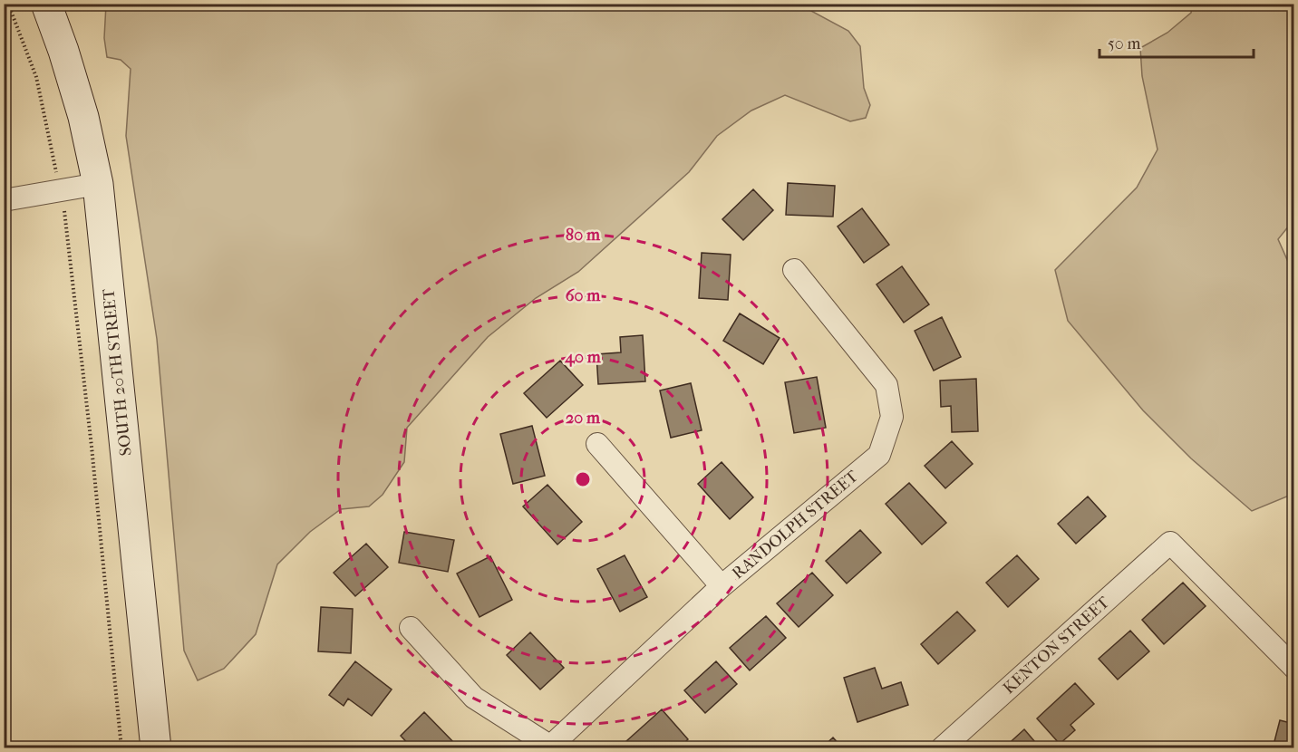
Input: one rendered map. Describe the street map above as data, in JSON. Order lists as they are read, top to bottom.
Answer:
{
  "streets": {
    "main road": ["SOUTH 20TH STREET"],
    "street": ["RANDOLPH STREET", "KENTON STREET"]
  },
  "scale_bar": "50 m",
  "rings": [
    "80 m",
    "60 m",
    "40 m",
    "20 m"
  ]
}
